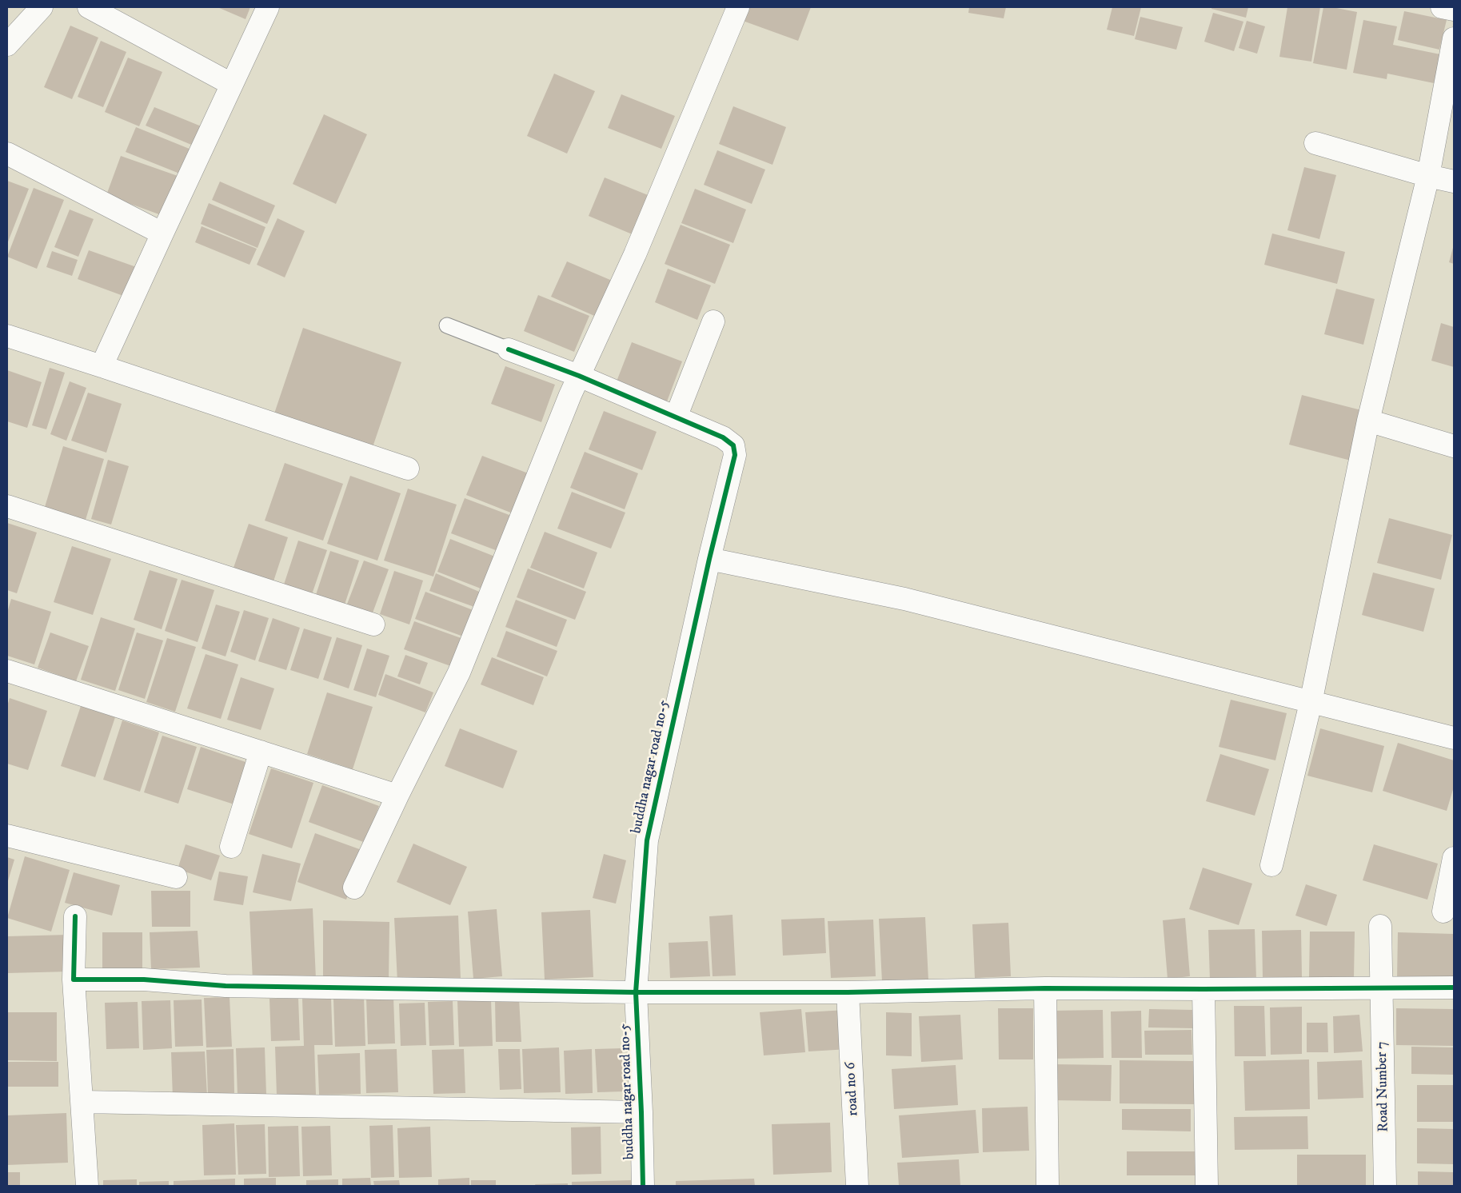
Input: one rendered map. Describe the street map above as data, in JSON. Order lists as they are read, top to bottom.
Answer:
{
  "streets": {
    "street": ["buddha nagar road no-5", "Road Number 7", "road no 6"]
  }
}
